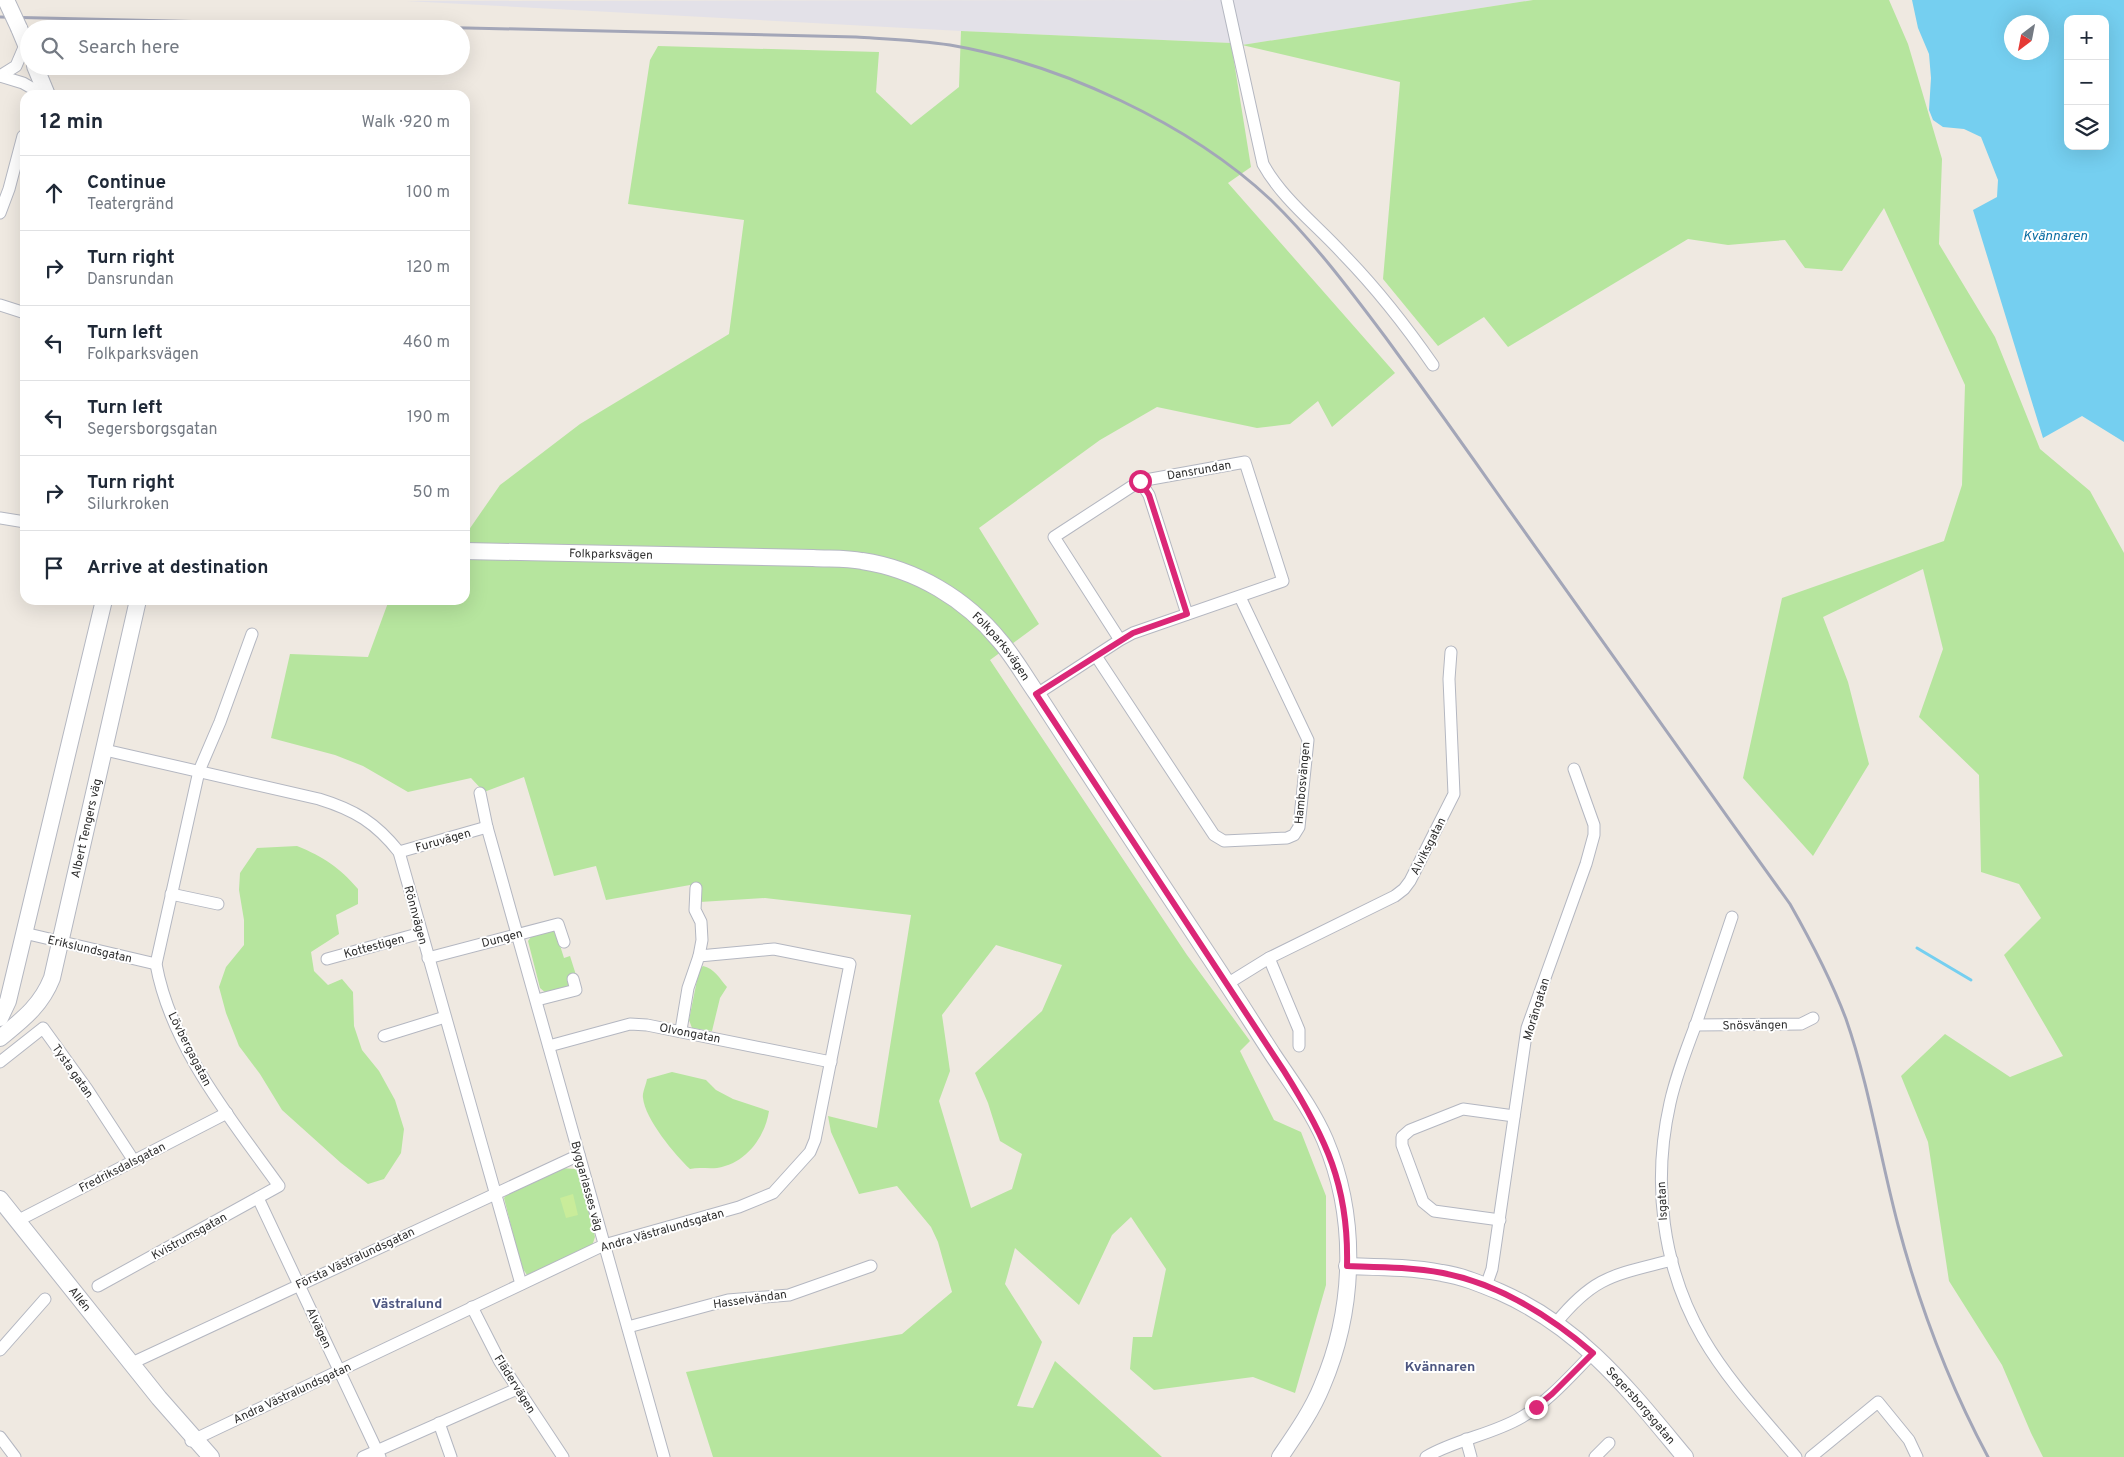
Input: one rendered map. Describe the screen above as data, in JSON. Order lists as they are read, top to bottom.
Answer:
{
  "streets": {
    "main road": [
      "Folkparksvägen",
      "Albert Tengers väg",
      "Allén",
      "Segersborgsgatan"
    ],
    "street": [
      "Dansrundan",
      "Hambosvängen",
      "Furuvägen",
      "Alviksgatan",
      "Rönnvägen",
      "Dungen",
      "Kottestigen",
      "Erikslundsgatan",
      "Morängatan",
      "Snösvängen",
      "Olvongatan",
      "Lövbergagatan",
      "Tysta gatan",
      "Fredriksdalsgatan",
      "Byggarlasses väg",
      "Isgatan",
      "Andra Västralundsgatan",
      "Kvistrumsgatan",
      "Första Västralundsgatan",
      "Hasselvändan",
      "Alvägen",
      "Flädervägen"
    ]
  },
  "crossings": [
    ["Dansrundan", "Folkparksvägen"],
    ["Dansrundan", "Hambosvängen"],
    ["Folkparksvägen", "Alviksgatan"],
    ["Folkparksvägen", "Segersborgsgatan"],
    ["Albert Tengers väg", "Rönnvägen"],
    ["Albert Tengers väg", "Erikslundsgatan"],
    ["Furuvägen", "Rönnvägen"],
    ["Furuvägen", "Byggarlasses väg"],
    ["Rönnvägen", "Dungen"],
    ["Rönnvägen", "Kottestigen"],
    ["Rönnvägen", "Lövbergagatan"],
    ["Rönnvägen", "Andra Västralundsgatan"],
    ["Rönnvägen", "Första Västralundsgatan"],
    ["Dungen", "Byggarlasses väg"],
    ["Erikslundsgatan", "Lövbergagatan"],
    ["Morängatan", "Segersborgsgatan"],
    ["Snösvängen", "Isgatan"],
    ["Olvongatan", "Byggarlasses väg"],
    ["Olvongatan", "Andra Västralundsgatan"],
    ["Lövbergagatan", "Fredriksdalsgatan"],
    ["Lövbergagatan", "Kvistrumsgatan"],
    ["Tysta gatan", "Fredriksdalsgatan"],
    ["Fredriksdalsgatan", "Allén"],
    ["Byggarlasses väg", "Andra Västralundsgatan"],
    ["Byggarlasses väg", "Första Västralundsgatan"],
    ["Byggarlasses väg", "Hasselvändan"],
    ["Andra Västralundsgatan", "Allén"],
    ["Andra Västralundsgatan", "Alvägen"],
    ["Andra Västralundsgatan", "Flädervägen"],
    ["Kvistrumsgatan", "Alvägen"],
    ["Första Västralundsgatan", "Allén"],
    ["Första Västralundsgatan", "Alvägen"]
  ],
  "districts": ["Västralund", "Kvännaren"],
  "water": ["Kvännaren"],
  "north": "bottom left",
  "page": {
    "map_buttons": ["+", "−"],
    "search": "Search here",
    "heading": ["12 min", "Walk · 920 m"],
    "list": [
      ["Continue", "Teatergränd", "100 m"],
      ["Turn right", "Dansrundan", "120 m"],
      ["Turn left", "Folkparksvägen", "460 m"],
      ["Turn left", "Segersborgsgatan", "190 m"],
      ["Turn right", "Silurkroken", "50 m"],
      "Arrive at destination"
    ]
  }
}
